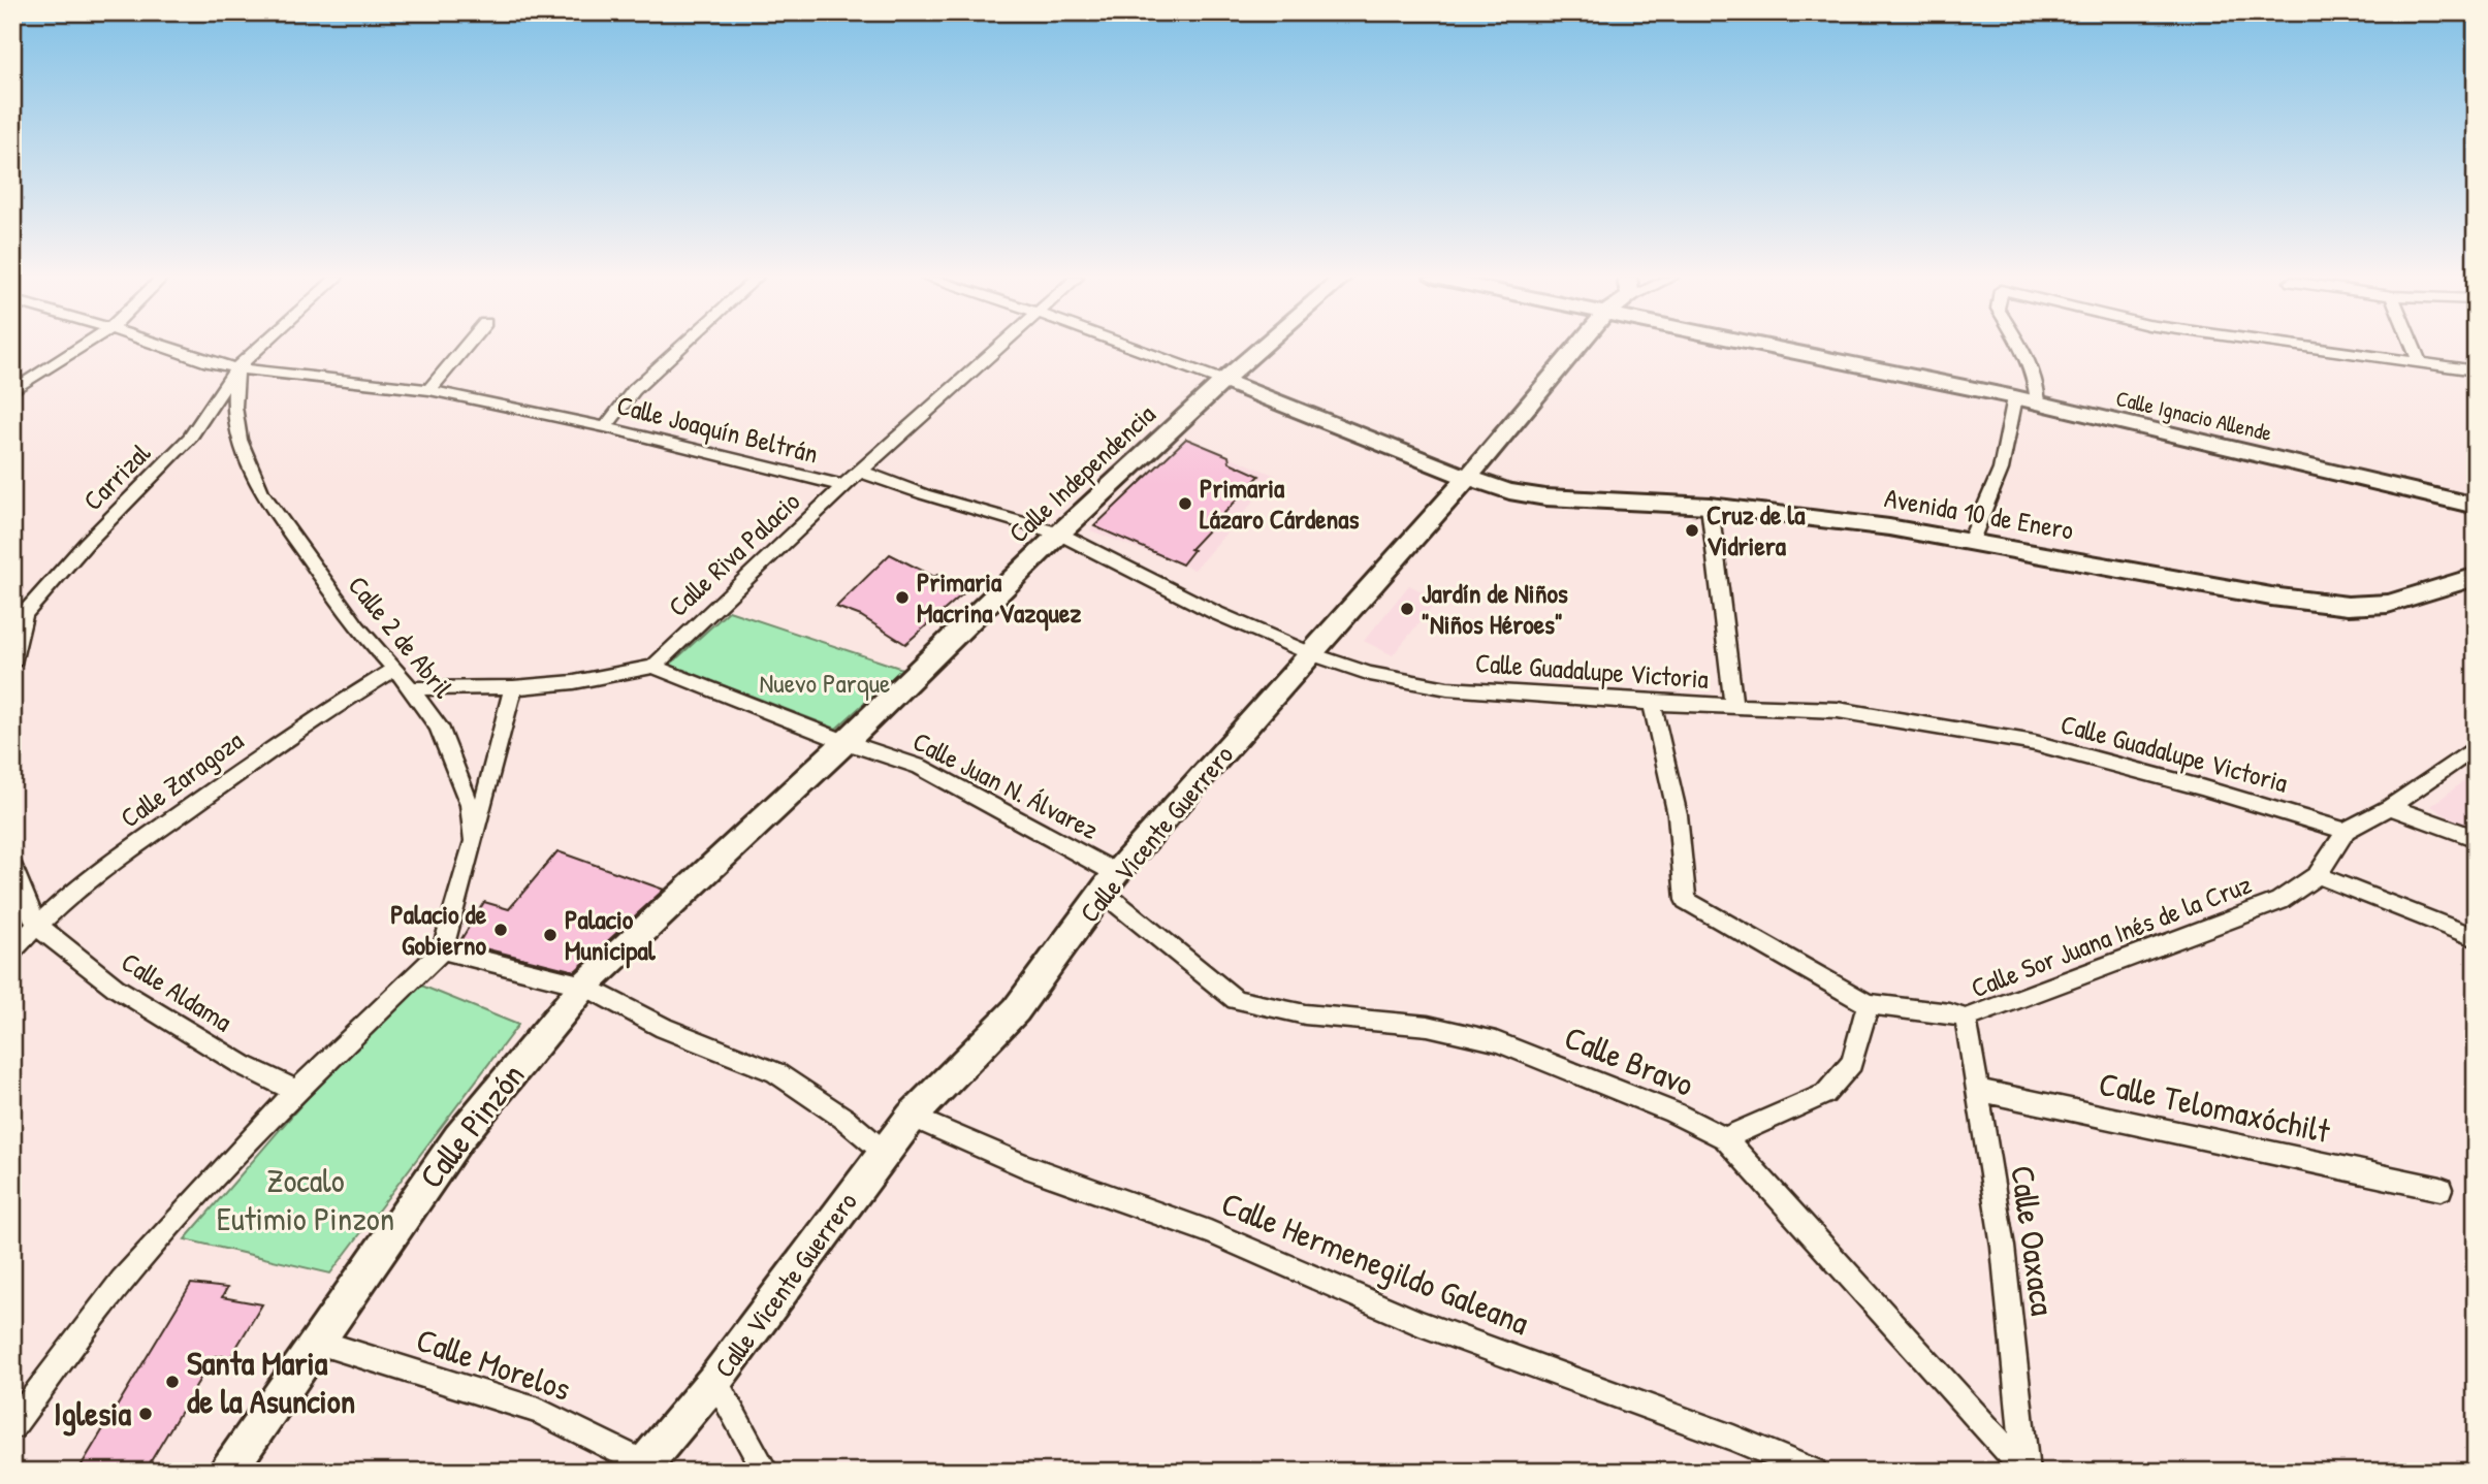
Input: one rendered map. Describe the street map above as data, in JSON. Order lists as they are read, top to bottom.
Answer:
{
  "streets": {
    "main road": [
      "Calle Ignacio Allende",
      "Calle Independencia",
      "Avenida 10 de Enero",
      "Calle Vicente Guerrero",
      "Calle Pinzón"
    ],
    "street": [
      "Calle Joaquín Beltrán",
      "Carrizal",
      "Calle Riva Palacio",
      "Calle 2 de Abril",
      "Calle Guadalupe Victoria",
      "Calle Zaragoza",
      "Calle Juan N. Álvarez",
      "Calle Sor Juana Inés de la Cruz",
      "Calle Aldama",
      "Calle Bravo",
      "Calle Telomaxóchilt",
      "Calle Oaxaca",
      "Calle Hermenegildo Galeana",
      "Calle Morelos"
    ]
  },
  "crossings": [
    ["Calle Joaquín Beltrán", "Carrizal"],
    ["Calle Joaquín Beltrán", "Calle Riva Palacio"],
    ["Calle Joaquín Beltrán", "Calle 2 de Abril"],
    ["Calle Independencia", "Avenida 10 de Enero"],
    ["Calle Independencia", "Calle Guadalupe Victoria"],
    ["Calle Independencia", "Calle Juan N. Álvarez"],
    ["Calle Independencia", "Calle Pinzón"],
    ["Carrizal", "Calle 2 de Abril"],
    ["Avenida 10 de Enero", "Calle Vicente Guerrero"],
    ["Calle Riva Palacio", "Calle Guadalupe Victoria"],
    ["Calle Riva Palacio", "Calle Juan N. Álvarez"],
    ["Calle 2 de Abril", "Calle Zaragoza"],
    ["Calle Guadalupe Victoria", "Calle Vicente Guerrero"],
    ["Calle Guadalupe Victoria", "Calle Sor Juana Inés de la Cruz"],
    ["Calle Zaragoza", "Calle Aldama"],
    ["Calle Juan N. Álvarez", "Calle Vicente Guerrero"],
    ["Calle Juan N. Álvarez", "Calle Bravo"],
    ["Calle Vicente Guerrero", "Calle Bravo"],
    ["Calle Vicente Guerrero", "Calle Hermenegildo Galeana"],
    ["Calle Vicente Guerrero", "Calle Morelos"],
    ["Calle Sor Juana Inés de la Cruz", "Calle Oaxaca"],
    ["Calle Bravo", "Calle Oaxaca"],
    ["Calle Telomaxóchilt", "Calle Oaxaca"],
    ["Calle Pinzón", "Calle Morelos"]
  ],
  "parks": ["Nuevo Parque", "Zocalo Eutimio Pinzon"],
  "places": [
    "Primaria Lázaro Cárdenas",
    "Cruz de la Vidriera",
    "Primaria Macrina Vazquez",
    "Jardín de Niños \"Niños Héroes\"",
    "Palacio de Gobierno",
    "Palacio Municipal",
    "Santa Maria de la Asuncion",
    "Iglesia"
  ]
}
